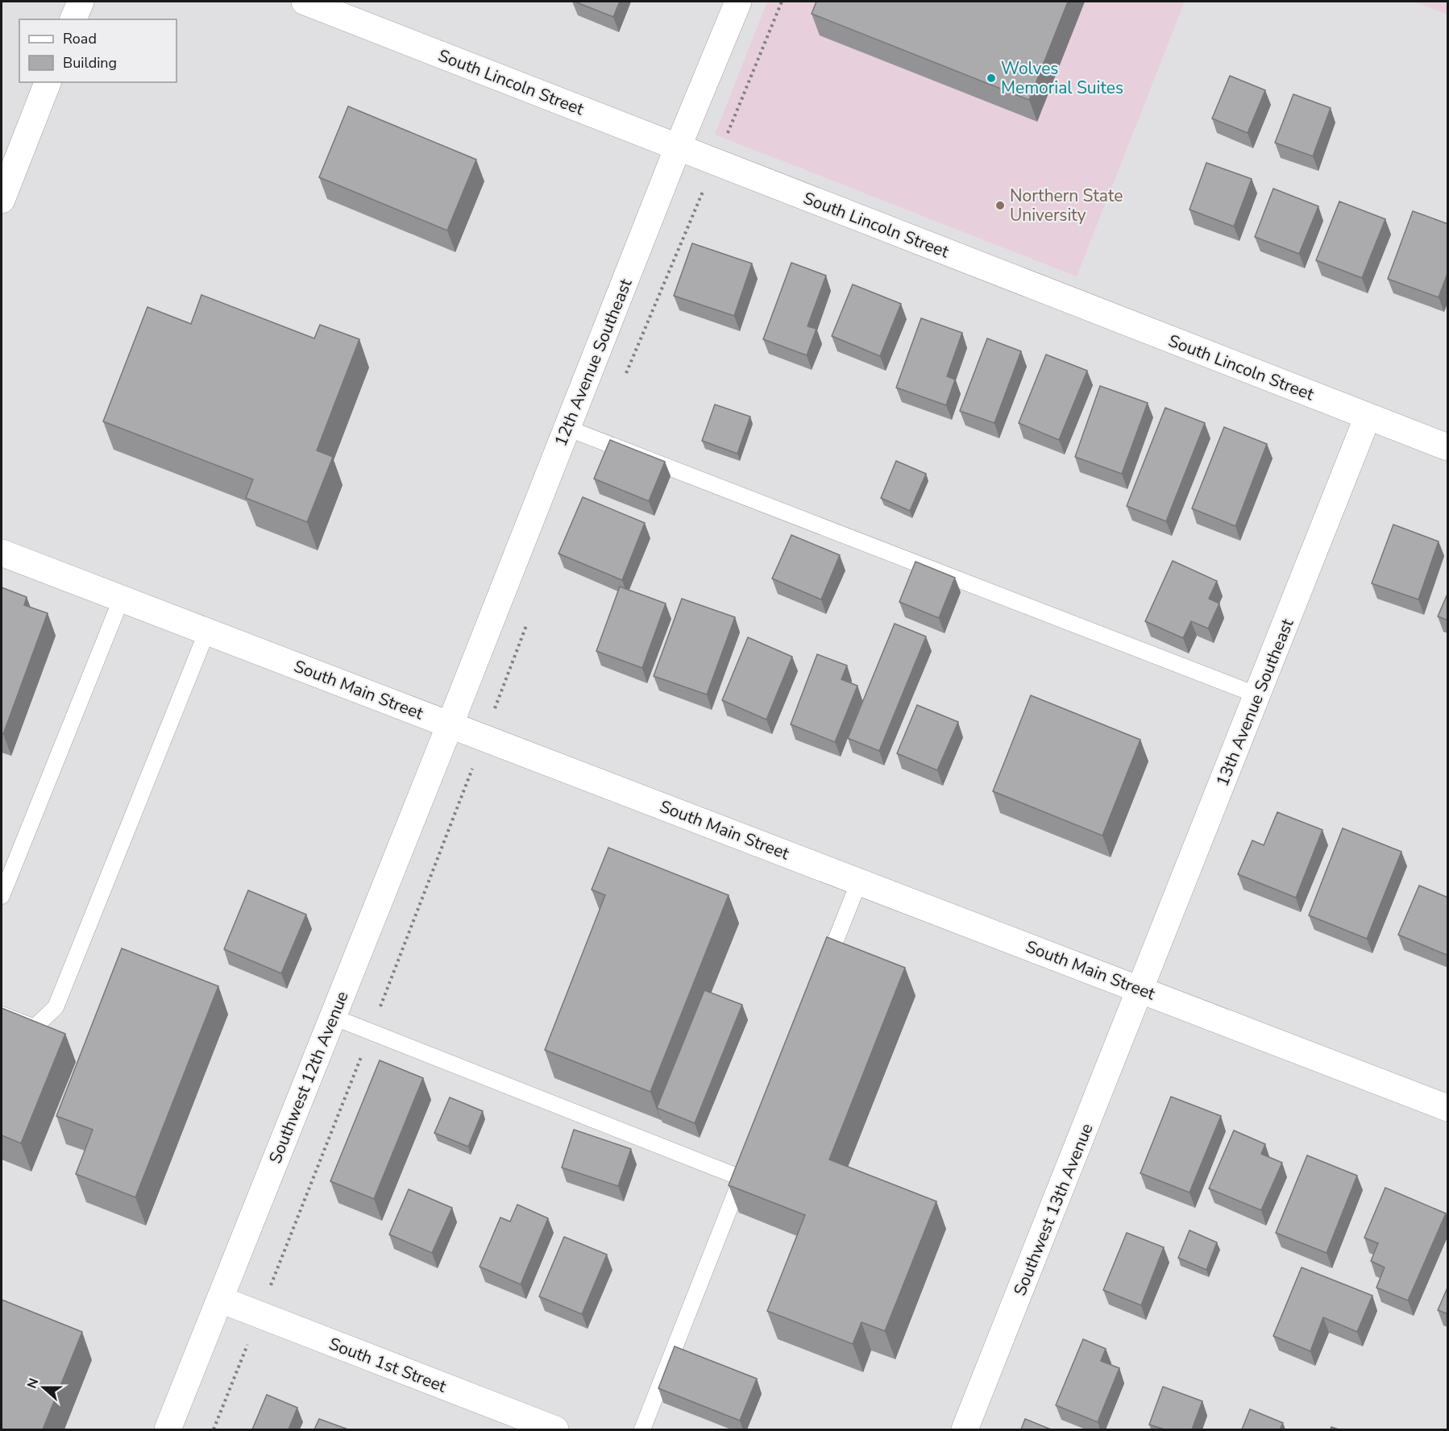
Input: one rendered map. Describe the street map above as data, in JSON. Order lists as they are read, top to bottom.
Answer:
{
  "streets": {
    "street": [
      "South Lincoln Street",
      "12th Avenue Southeast",
      "South Main Street",
      "13th Avenue Southeast",
      "Southwest 12th Avenue",
      "Southwest 13th Avenue",
      "South 1st Street"
    ]
  },
  "crossings": [
    ["South Lincoln Street", "12th Avenue Southeast"],
    ["South Lincoln Street", "13th Avenue Southeast"],
    ["12th Avenue Southeast", "South Main Street"],
    ["12th Avenue Southeast", "Southwest 12th Avenue"],
    ["South Main Street", "13th Avenue Southeast"],
    ["South Main Street", "Southwest 12th Avenue"],
    ["South Main Street", "Southwest 13th Avenue"],
    ["13th Avenue Southeast", "Southwest 13th Avenue"],
    ["Southwest 12th Avenue", "South 1st Street"]
  ],
  "places": ["Wolves Memorial Suites", "Northern State University"],
  "legend": ["Road", "Building"],
  "north": "left"
}
